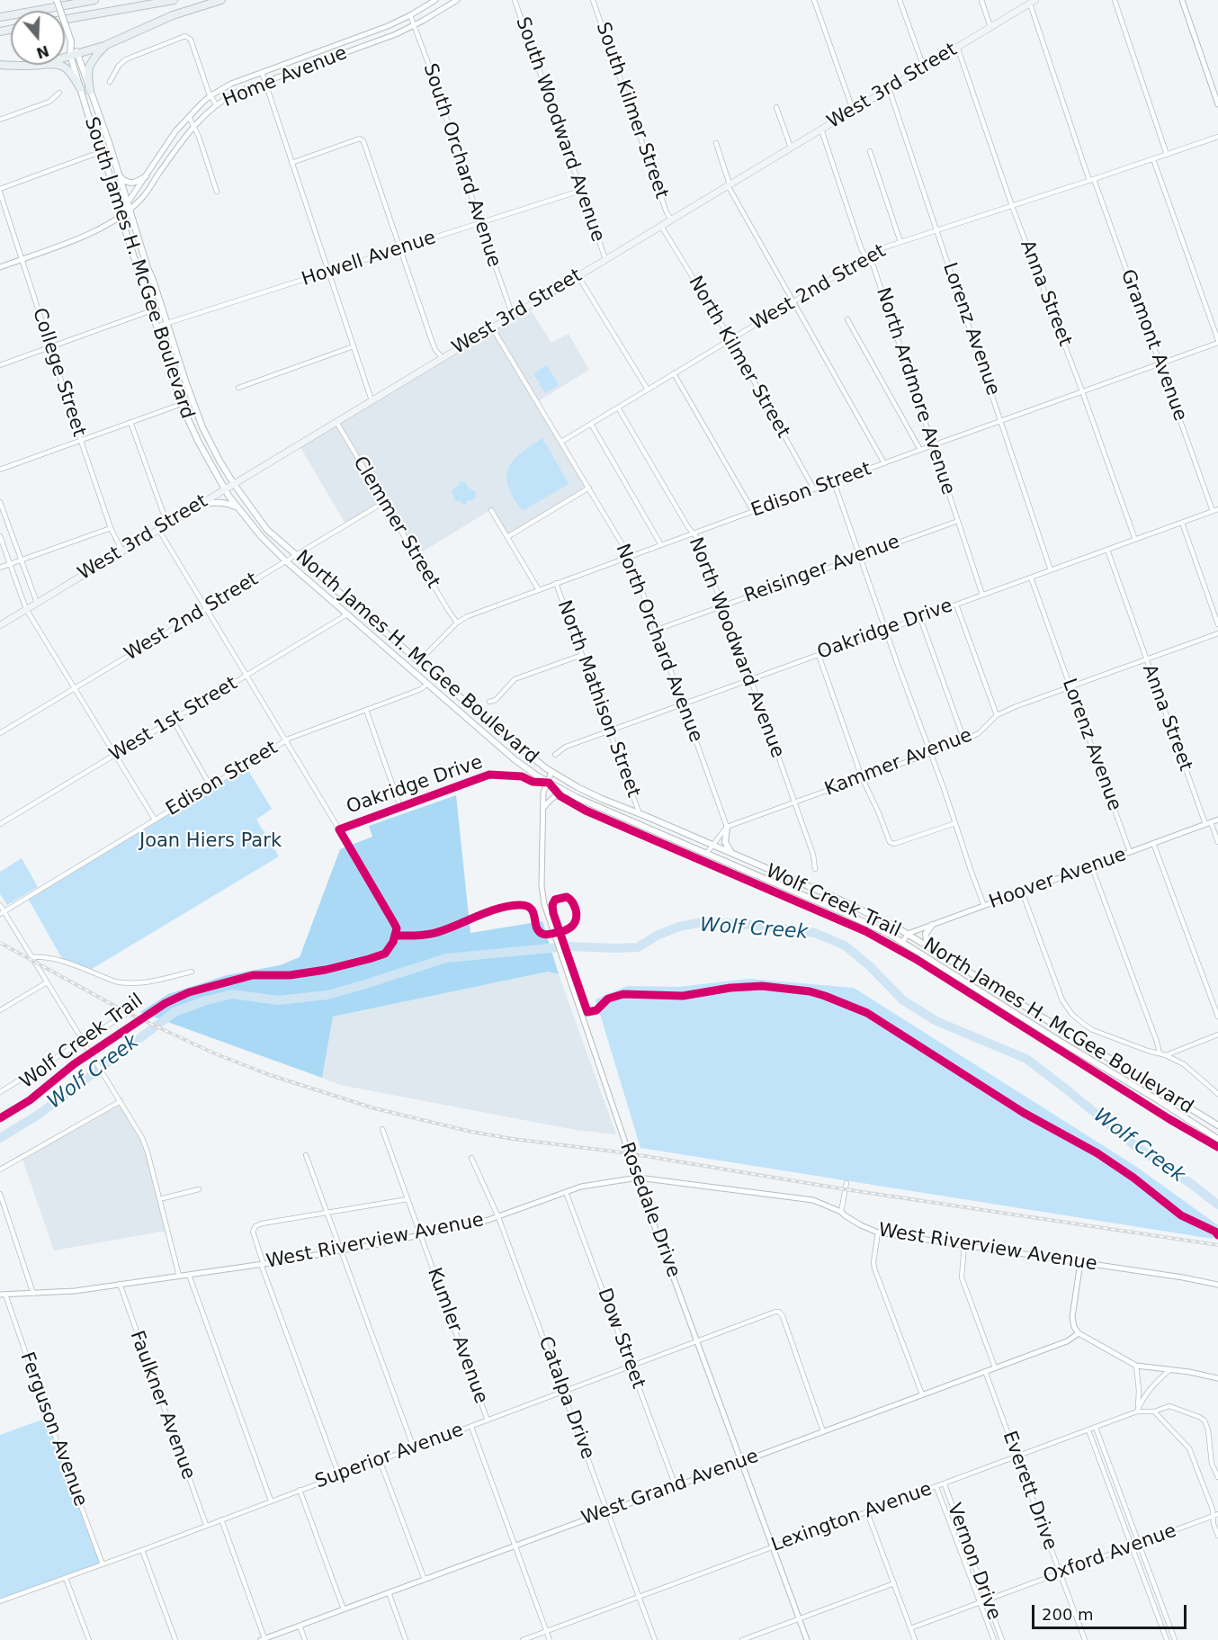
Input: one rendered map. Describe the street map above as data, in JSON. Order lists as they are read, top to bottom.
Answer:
{
  "streets": {
    "main road": ["West 3rd Street", "South James H. McGee Boulevard", "North James H. McGee Boulevard"],
    "street": [
      "Home Avenue",
      "South Kilmer Street",
      "South Woodward Avenue",
      "South Orchard Avenue",
      "Howell Avenue",
      "West 2nd Street",
      "Anna Street",
      "Lorenz Avenue",
      "Gramont Avenue",
      "North Kilmer Street",
      "College Street",
      "North Ardmore Avenue",
      "Edison Street",
      "Clemmer Street",
      "Reisinger Avenue",
      "Oakridge Drive",
      "North Orchard Avenue",
      "North Woodward Avenue",
      "North Mathison Street",
      "West 1st Street",
      "Kammer Avenue",
      "Hoover Avenue",
      "Rosedale Drive",
      "West Riverview Avenue",
      "Kumler Avenue",
      "Dow Street",
      "Catalpa Drive",
      "Faulkner Avenue",
      "Ferguson Avenue",
      "Superior Avenue",
      "West Grand Avenue",
      "Everett Drive",
      "Lexington Avenue",
      "Oxford Avenue",
      "Vernon Drive"
    ],
    "cycle path": ["Wolf Creek Trail"]
  },
  "crossings": [
    ["Home Avenue", "South Orchard Avenue"],
    ["Home Avenue", "South James H. McGee Boulevard"],
    ["Home Avenue", "College Street"],
    ["West 3rd Street", "South Kilmer Street"],
    ["West 3rd Street", "South Woodward Avenue"],
    ["West 3rd Street", "South Orchard Avenue"],
    ["West 3rd Street", "South James H. McGee Boulevard"],
    ["West 3rd Street", "Anna Street"],
    ["West 3rd Street", "Lorenz Avenue"],
    ["West 3rd Street", "Gramont Avenue"],
    ["West 3rd Street", "North Kilmer Street"],
    ["West 3rd Street", "College Street"],
    ["West 3rd Street", "North Ardmore Avenue"],
    ["West 3rd Street", "Clemmer Street"],
    ["West 3rd Street", "North Orchard Avenue"],
    ["West 3rd Street", "North James H. McGee Boulevard"],
    ["South Woodward Avenue", "Howell Avenue"],
    ["South Orchard Avenue", "Howell Avenue"],
    ["Howell Avenue", "South James H. McGee Boulevard"],
    ["South James H. McGee Boulevard", "North James H. McGee Boulevard"],
    ["West 2nd Street", "Anna Street"],
    ["West 2nd Street", "Lorenz Avenue"],
    ["West 2nd Street", "Gramont Avenue"],
    ["West 2nd Street", "North Kilmer Street"],
    ["West 2nd Street", "North Ardmore Avenue"],
    ["West 2nd Street", "Clemmer Street"],
    ["West 2nd Street", "North Orchard Avenue"],
    ["West 2nd Street", "North Woodward Avenue"],
    ["West 2nd Street", "North James H. McGee Boulevard"],
    ["Anna Street", "Edison Street"],
    ["Anna Street", "Oakridge Drive"],
    ["Anna Street", "Kammer Avenue"],
    ["Anna Street", "Hoover Avenue"],
    ["Lorenz Avenue", "Edison Street"],
    ["Lorenz Avenue", "Oakridge Drive"],
    ["Lorenz Avenue", "Kammer Avenue"],
    ["Lorenz Avenue", "Hoover Avenue"],
    ["Gramont Avenue", "Edison Street"],
    ["Gramont Avenue", "Oakridge Drive"],
    ["North Kilmer Street", "Edison Street"],
    ["North Ardmore Avenue", "Edison Street"],
    ["North Ardmore Avenue", "Reisinger Avenue"],
    ["North Ardmore Avenue", "Oakridge Drive"],
    ["Edison Street", "Clemmer Street"],
    ["Edison Street", "Oakridge Drive"],
    ["Edison Street", "North Orchard Avenue"],
    ["Edison Street", "North Woodward Avenue"],
    ["Edison Street", "North James H. McGee Boulevard"],
    ["Edison Street", "North Mathison Street"],
    ["Reisinger Avenue", "North Orchard Avenue"],
    ["Reisinger Avenue", "North Woodward Avenue"],
    ["Oakridge Drive", "North Orchard Avenue"],
    ["Oakridge Drive", "North Woodward Avenue"],
    ["Oakridge Drive", "North Mathison Street"],
    ["North Orchard Avenue", "Kammer Avenue"],
    ["North Woodward Avenue", "Kammer Avenue"],
    ["North James H. McGee Boulevard", "North Mathison Street"],
    ["North James H. McGee Boulevard", "West 1st Street"],
    ["North James H. McGee Boulevard", "Hoover Avenue"],
    ["North James H. McGee Boulevard", "Rosedale Drive"],
    ["Rosedale Drive", "West Riverview Avenue"],
    ["Rosedale Drive", "Superior Avenue"],
    ["Rosedale Drive", "West Grand Avenue"],
    ["Rosedale Drive", "Lexington Avenue"],
    ["West Riverview Avenue", "Kumler Avenue"],
    ["West Riverview Avenue", "Dow Street"],
    ["West Riverview Avenue", "Catalpa Drive"],
    ["West Riverview Avenue", "Faulkner Avenue"],
    ["West Riverview Avenue", "Ferguson Avenue"],
    ["Kumler Avenue", "Superior Avenue"],
    ["Kumler Avenue", "West Grand Avenue"],
    ["Kumler Avenue", "Lexington Avenue"],
    ["Dow Street", "Superior Avenue"],
    ["Dow Street", "West Grand Avenue"],
    ["Catalpa Drive", "Superior Avenue"],
    ["Catalpa Drive", "West Grand Avenue"],
    ["Catalpa Drive", "Lexington Avenue"],
    ["Faulkner Avenue", "Superior Avenue"],
    ["Ferguson Avenue", "Superior Avenue"],
    ["Superior Avenue", "West Grand Avenue"],
    ["West Grand Avenue", "Everett Drive"],
    ["Everett Drive", "Lexington Avenue"],
    ["Everett Drive", "Oxford Avenue"],
    ["Lexington Avenue", "Vernon Drive"],
    ["Oxford Avenue", "Vernon Drive"]
  ],
  "water": ["Wolf Creek"],
  "parks": ["Joan Hiers Park"],
  "scale_bar": "200 m",
  "north": "bottom"
}
